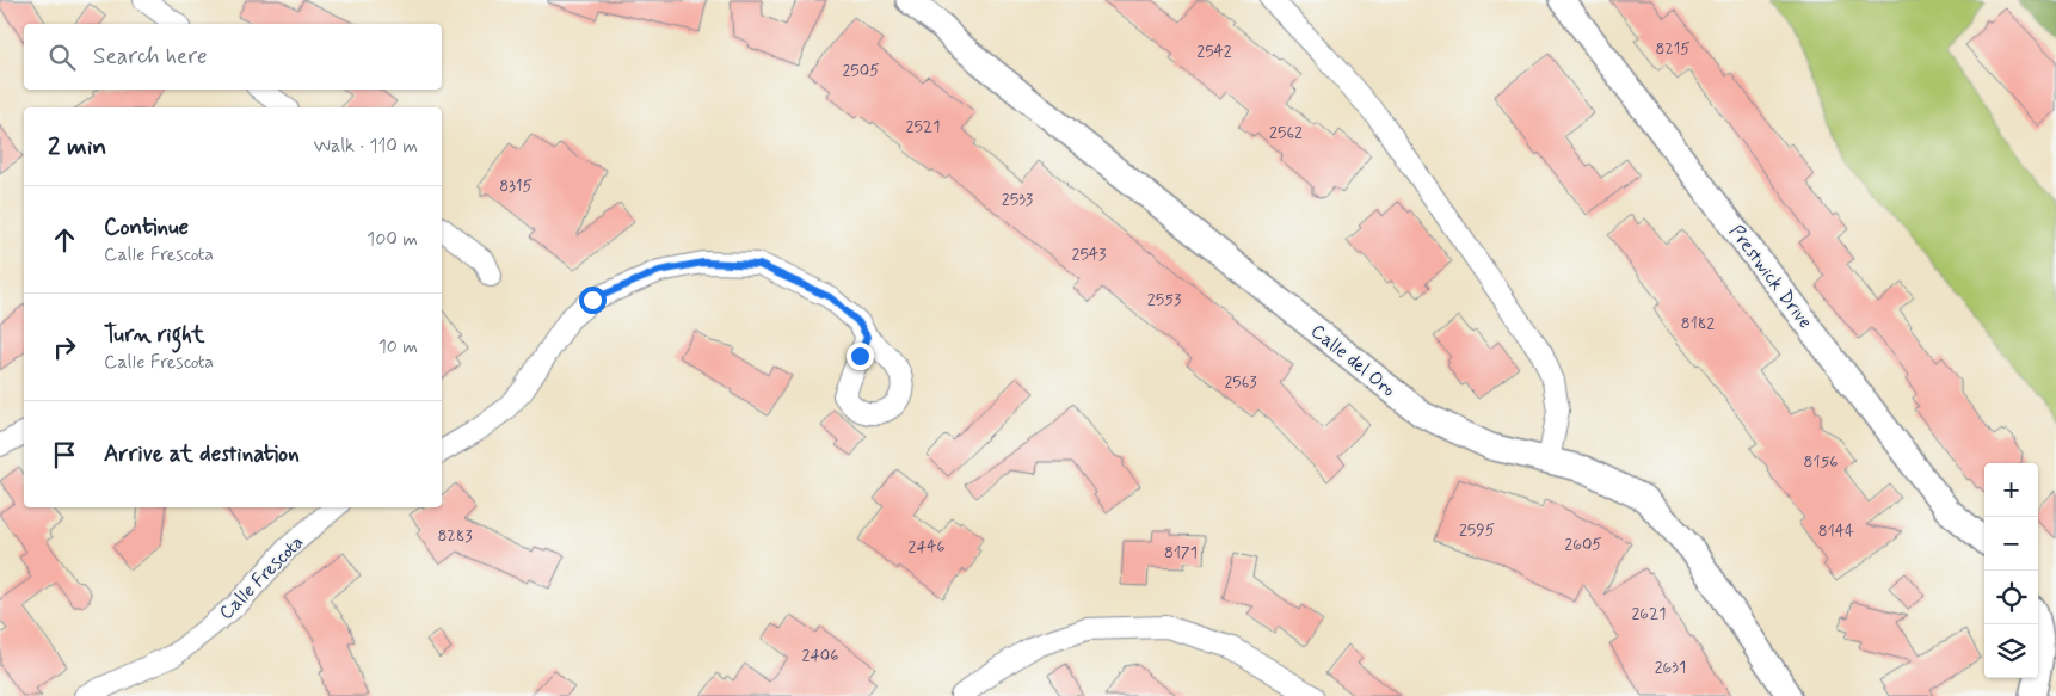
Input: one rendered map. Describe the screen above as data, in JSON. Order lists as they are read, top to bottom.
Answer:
{
  "streets": {
    "street": ["Prestwick Drive", "Calle del Oro", "Calle Frescota"]
  },
  "house_numbers": [
    "8215",
    "2542",
    "2505",
    "2521",
    "2562",
    "8315",
    "2533",
    "2543",
    "2553",
    "8182",
    "2563",
    "8156",
    "2595",
    "8144",
    "8283",
    "2605",
    "2446",
    "8171",
    "2621",
    "2406",
    "2631"
  ],
  "page": {
    "search": "Search here",
    "heading": ["2 min", "Walk · 110 m"],
    "list": [
      ["Continue", "Calle Frescota", "100 m"],
      ["Turn right", "Calle Frescota", "10 m"],
      "Arrive at destination"
    ],
    "map_buttons": ["+", "−"]
  }
}
